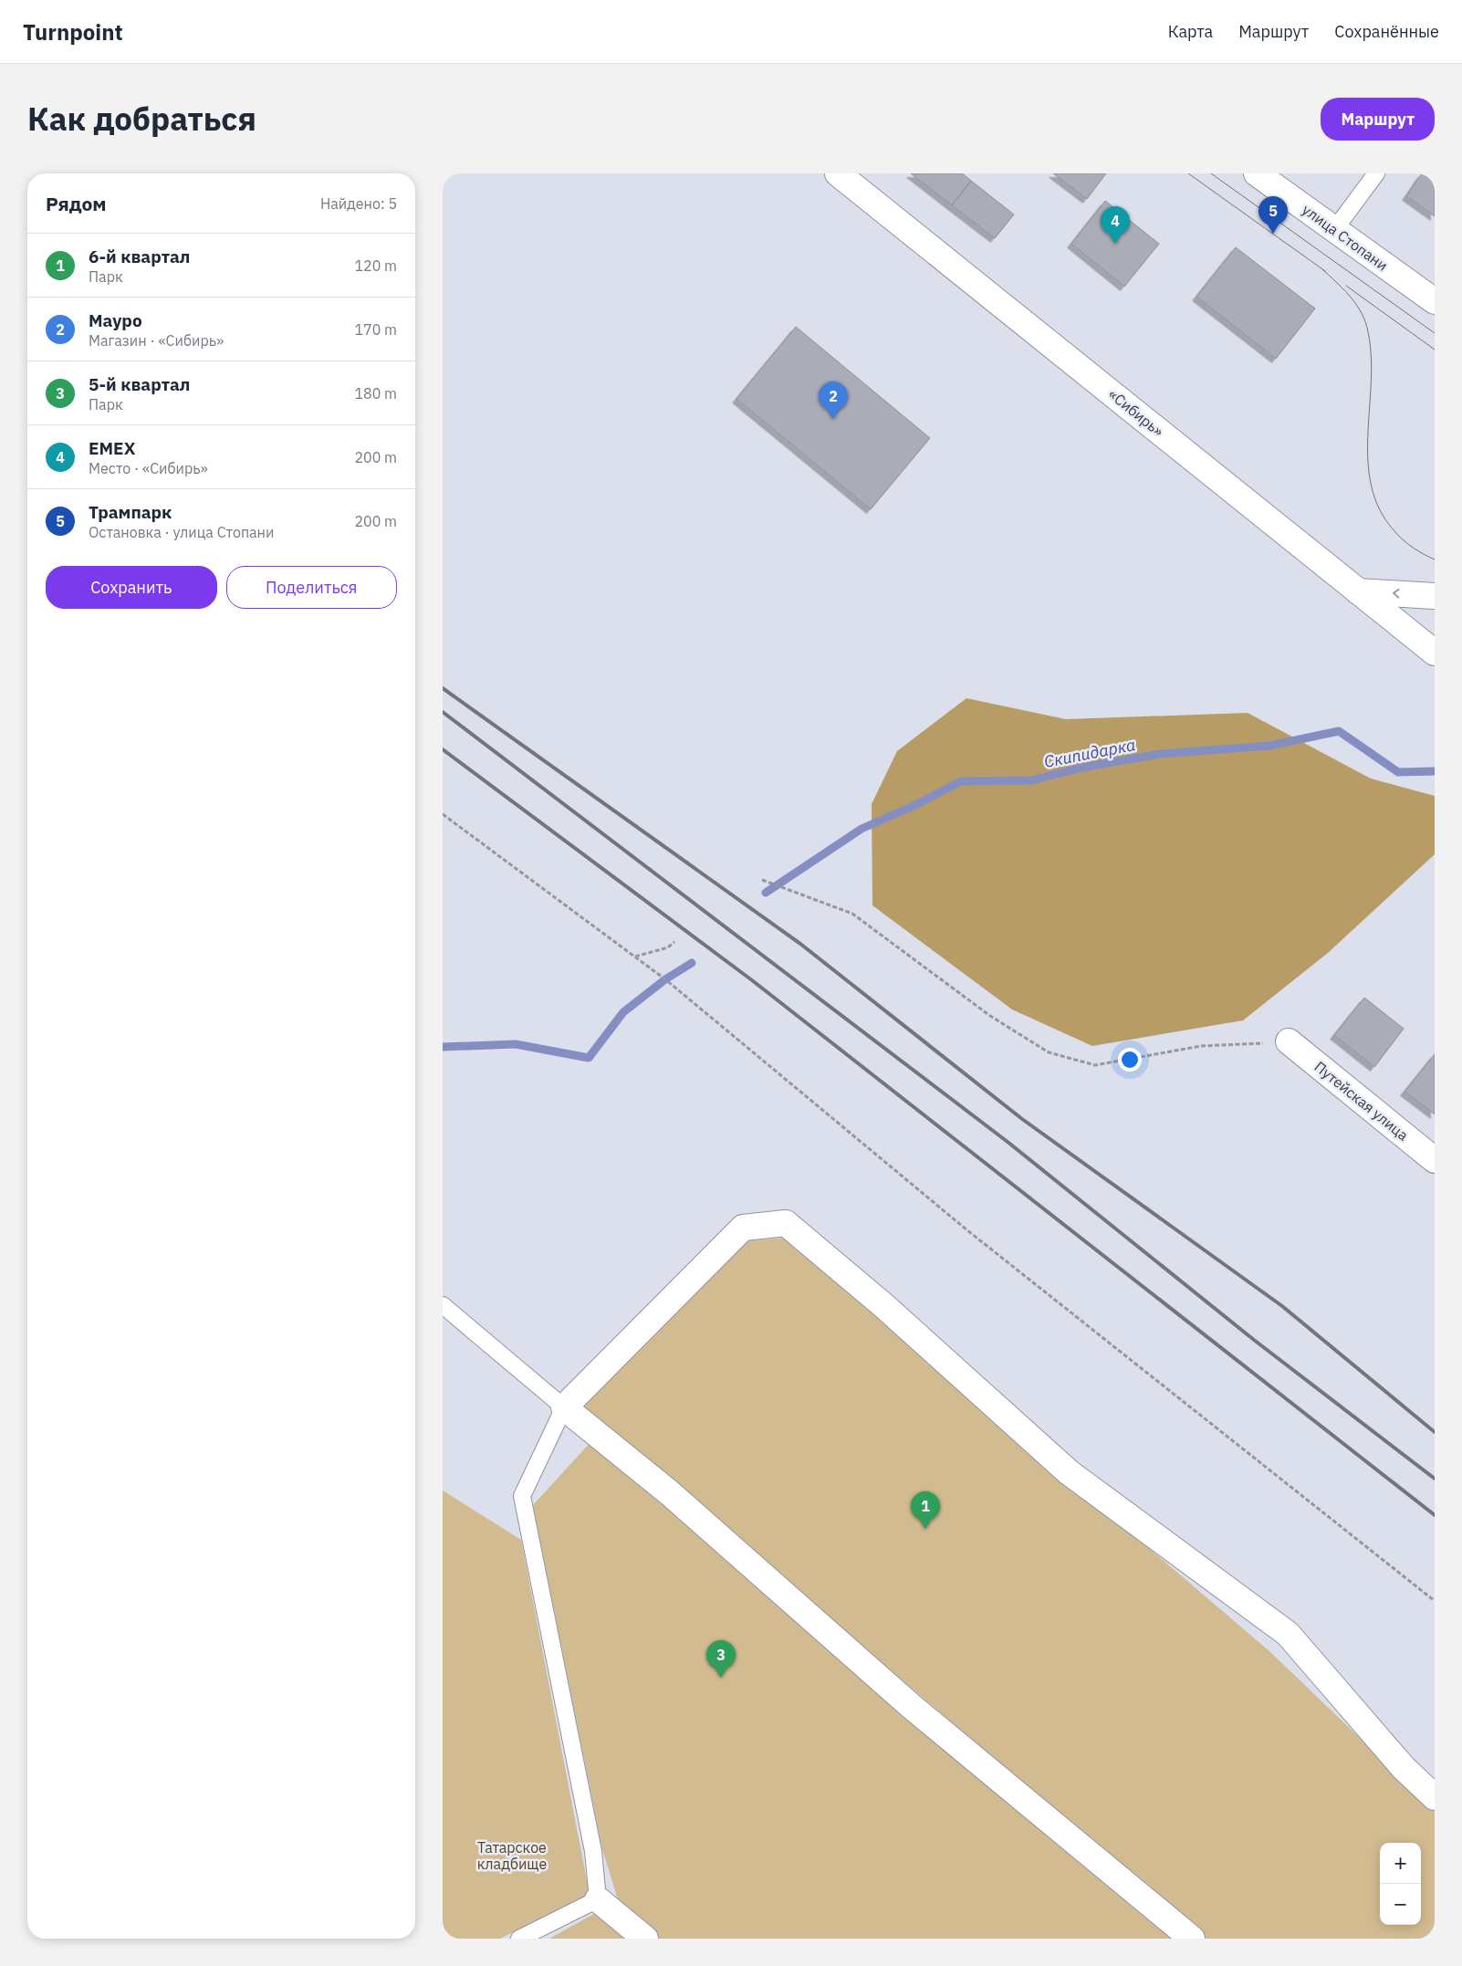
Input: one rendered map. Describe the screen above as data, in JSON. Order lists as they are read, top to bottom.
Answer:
{
  "streets": {
    "street": ["улица Стопани", "«Сибирь»", "Путейская улица"]
  },
  "water": ["Скипидарка"],
  "parks": ["Татарское кладбище"],
  "page": {
    "header": "Turnpoint",
    "nav": ["Карта", "Маршрут", "Сохранённые"],
    "title": "Как добраться",
    "buttons": [
      "Маршрут",
      ["Сохранить", "Поделиться"]
    ],
    "heading": ["Рядом", "Найдено: 5"],
    "pins": [
      "5",
      "4",
      "2",
      "1",
      "3"
    ],
    "list": [
      {
        "mark": "1",
        "name": "6-й квартал",
        "note": "Парк",
        "value": "120 m"
      },
      {
        "mark": "2",
        "name": "Мауро",
        "note": "Магазин · «Сибирь»",
        "value": "170 m"
      },
      {
        "mark": "3",
        "name": "5-й квартал",
        "note": "Парк",
        "value": "180 m"
      },
      {
        "mark": "4",
        "name": "EMEX",
        "note": "Место · «Сибирь»",
        "value": "200 m"
      },
      {
        "mark": "5",
        "name": "Трампарк",
        "note": "Остановка · улица Стопани",
        "value": "200 m"
      }
    ],
    "map_buttons": ["+", "−"]
  }
}
